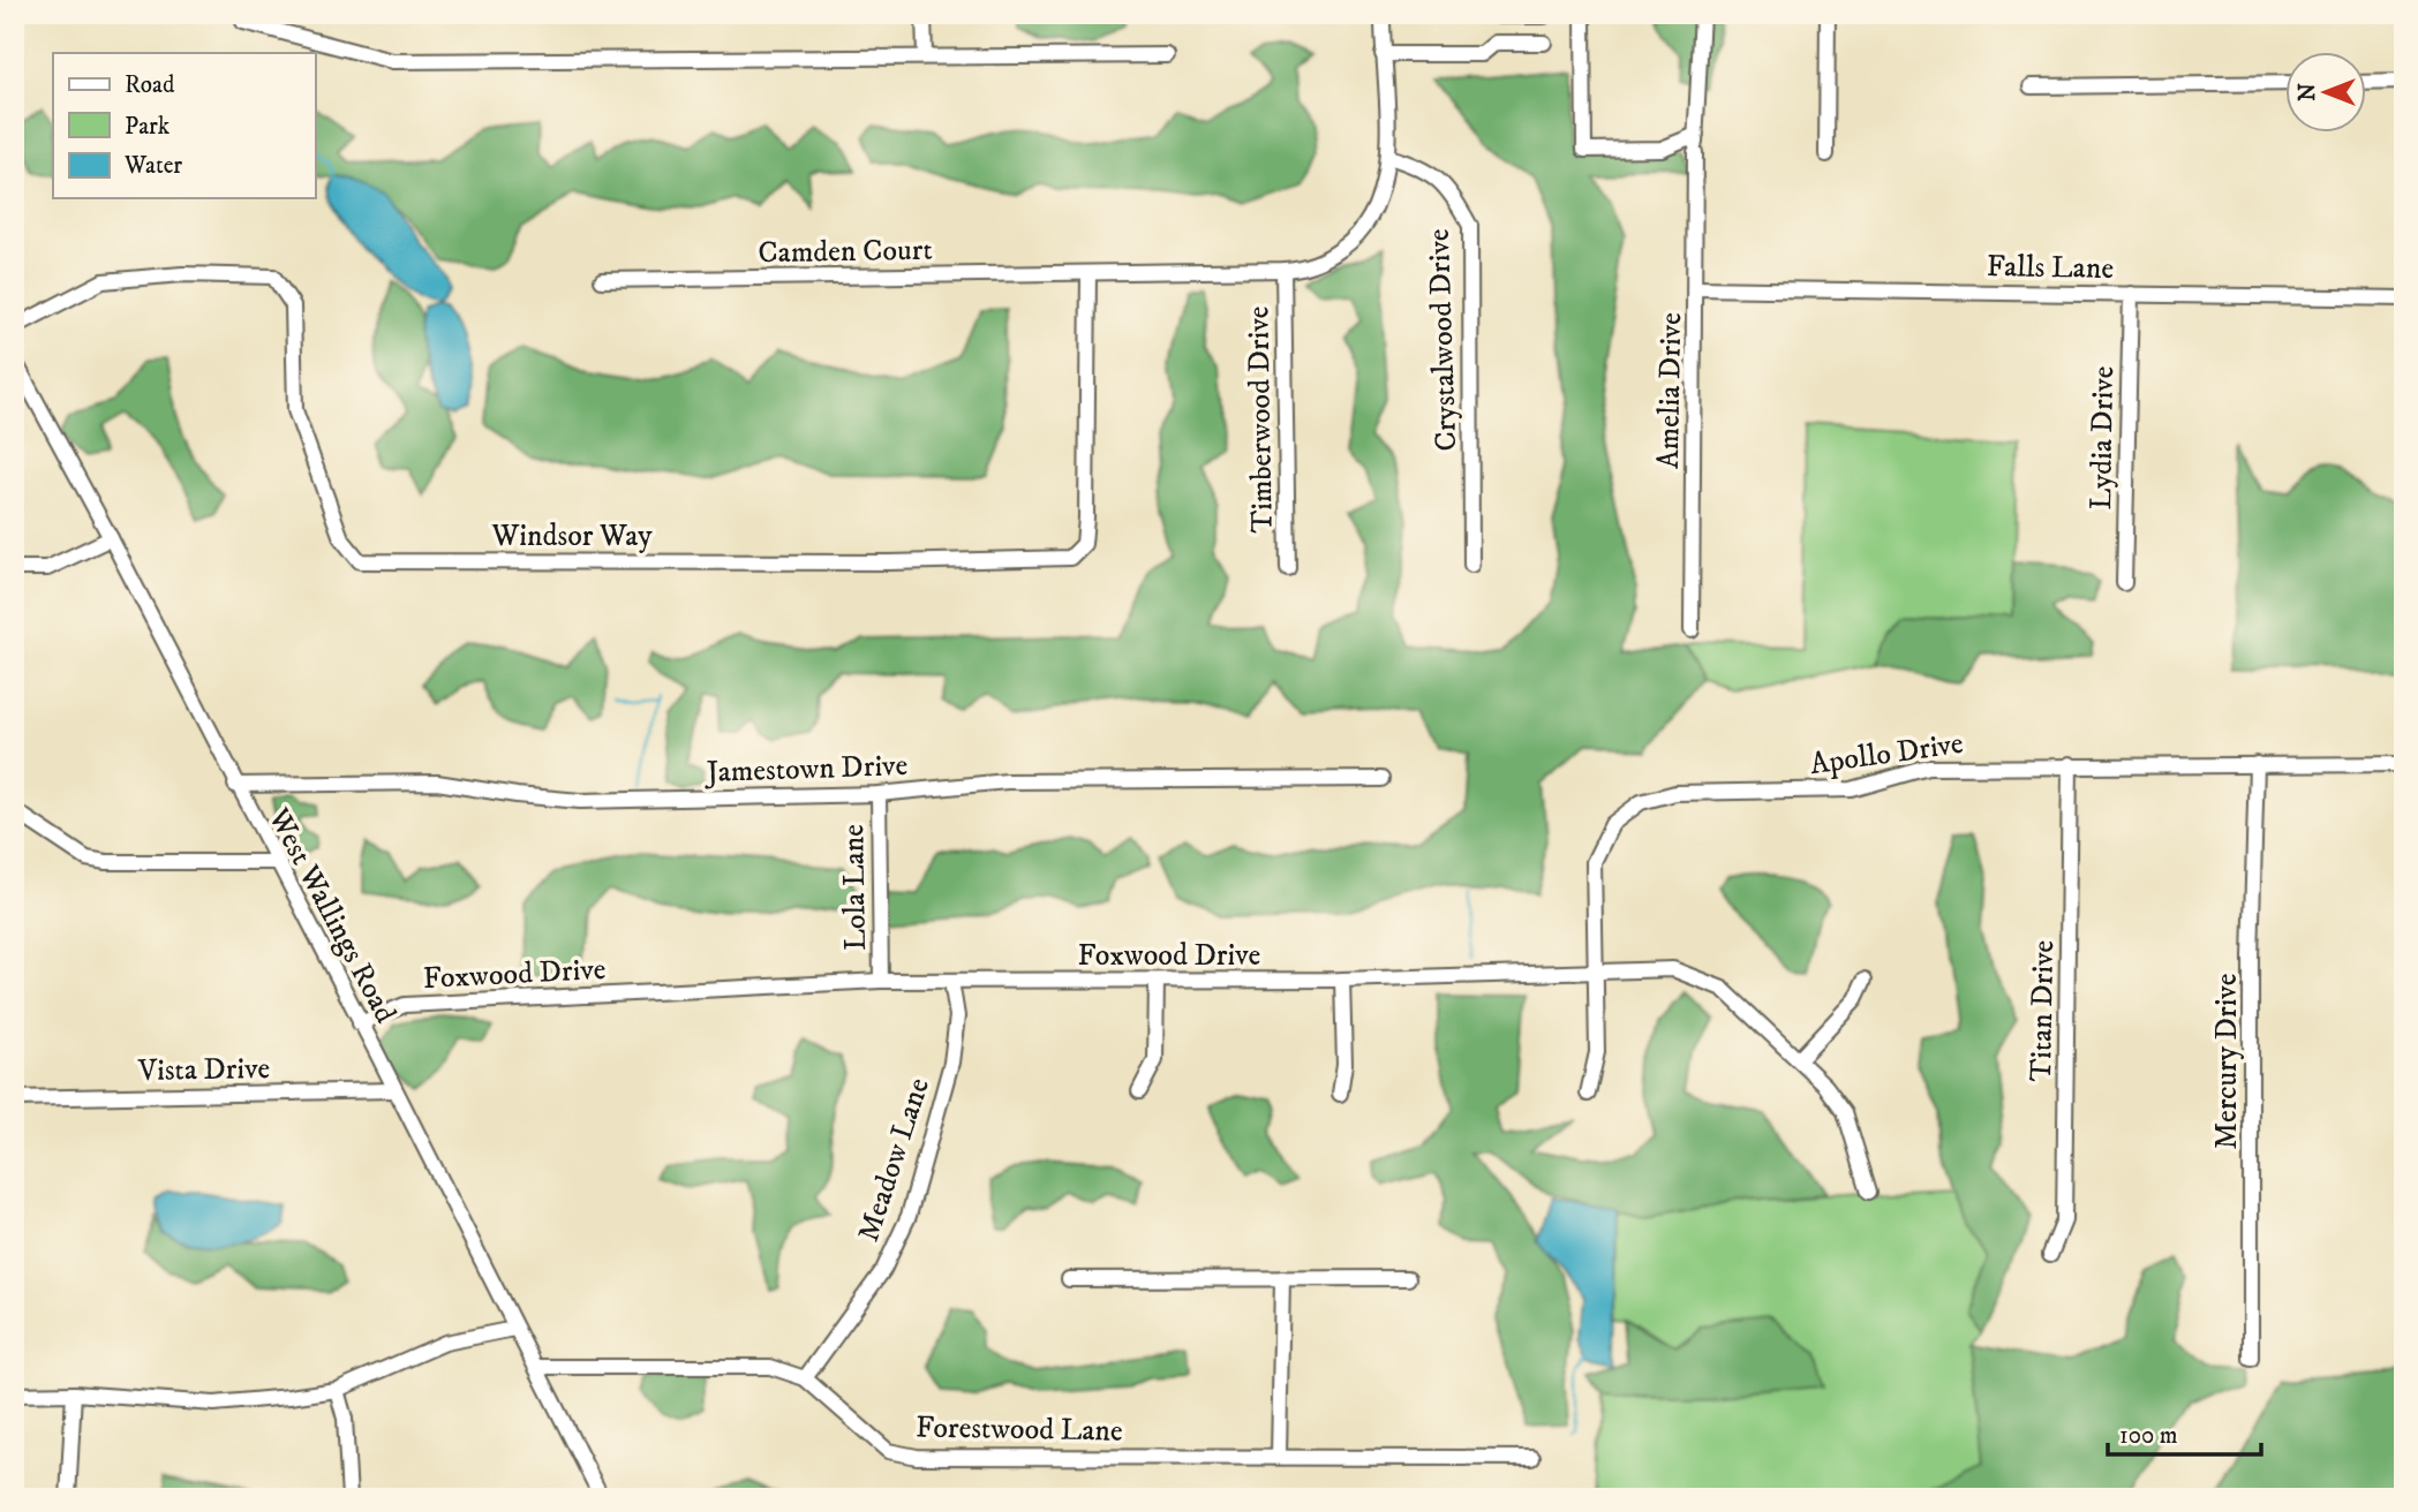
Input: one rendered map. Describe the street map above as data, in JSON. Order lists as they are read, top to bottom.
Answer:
{
  "streets": {
    "street": [
      "Camden Court",
      "Falls Lane",
      "Crystalwood Drive",
      "Amelia Drive",
      "Timberwood Drive",
      "Lydia Drive",
      "Windsor Way",
      "Apollo Drive",
      "Jamestown Drive",
      "Lola Lane",
      "West Wallings Road",
      "Foxwood Drive",
      "Titan Drive",
      "Mercury Drive",
      "Vista Drive",
      "Meadow Lane",
      "Forestwood Lane"
    ]
  },
  "crossings": [
    ["Camden Court", "Crystalwood Drive"],
    ["Camden Court", "Timberwood Drive"],
    ["Camden Court", "Windsor Way"],
    ["Falls Lane", "Amelia Drive"],
    ["Falls Lane", "Lydia Drive"],
    ["Apollo Drive", "Foxwood Drive"],
    ["Apollo Drive", "Titan Drive"],
    ["Apollo Drive", "Mercury Drive"],
    ["Jamestown Drive", "Lola Lane"],
    ["Jamestown Drive", "West Wallings Road"],
    ["Lola Lane", "Foxwood Drive"],
    ["West Wallings Road", "Foxwood Drive"],
    ["West Wallings Road", "Vista Drive"],
    ["West Wallings Road", "Forestwood Lane"],
    ["Foxwood Drive", "Meadow Lane"],
    ["Meadow Lane", "Forestwood Lane"]
  ],
  "legend": ["Road", "Park", "Water"],
  "scale_bar": "100 m",
  "north": "left"
}
